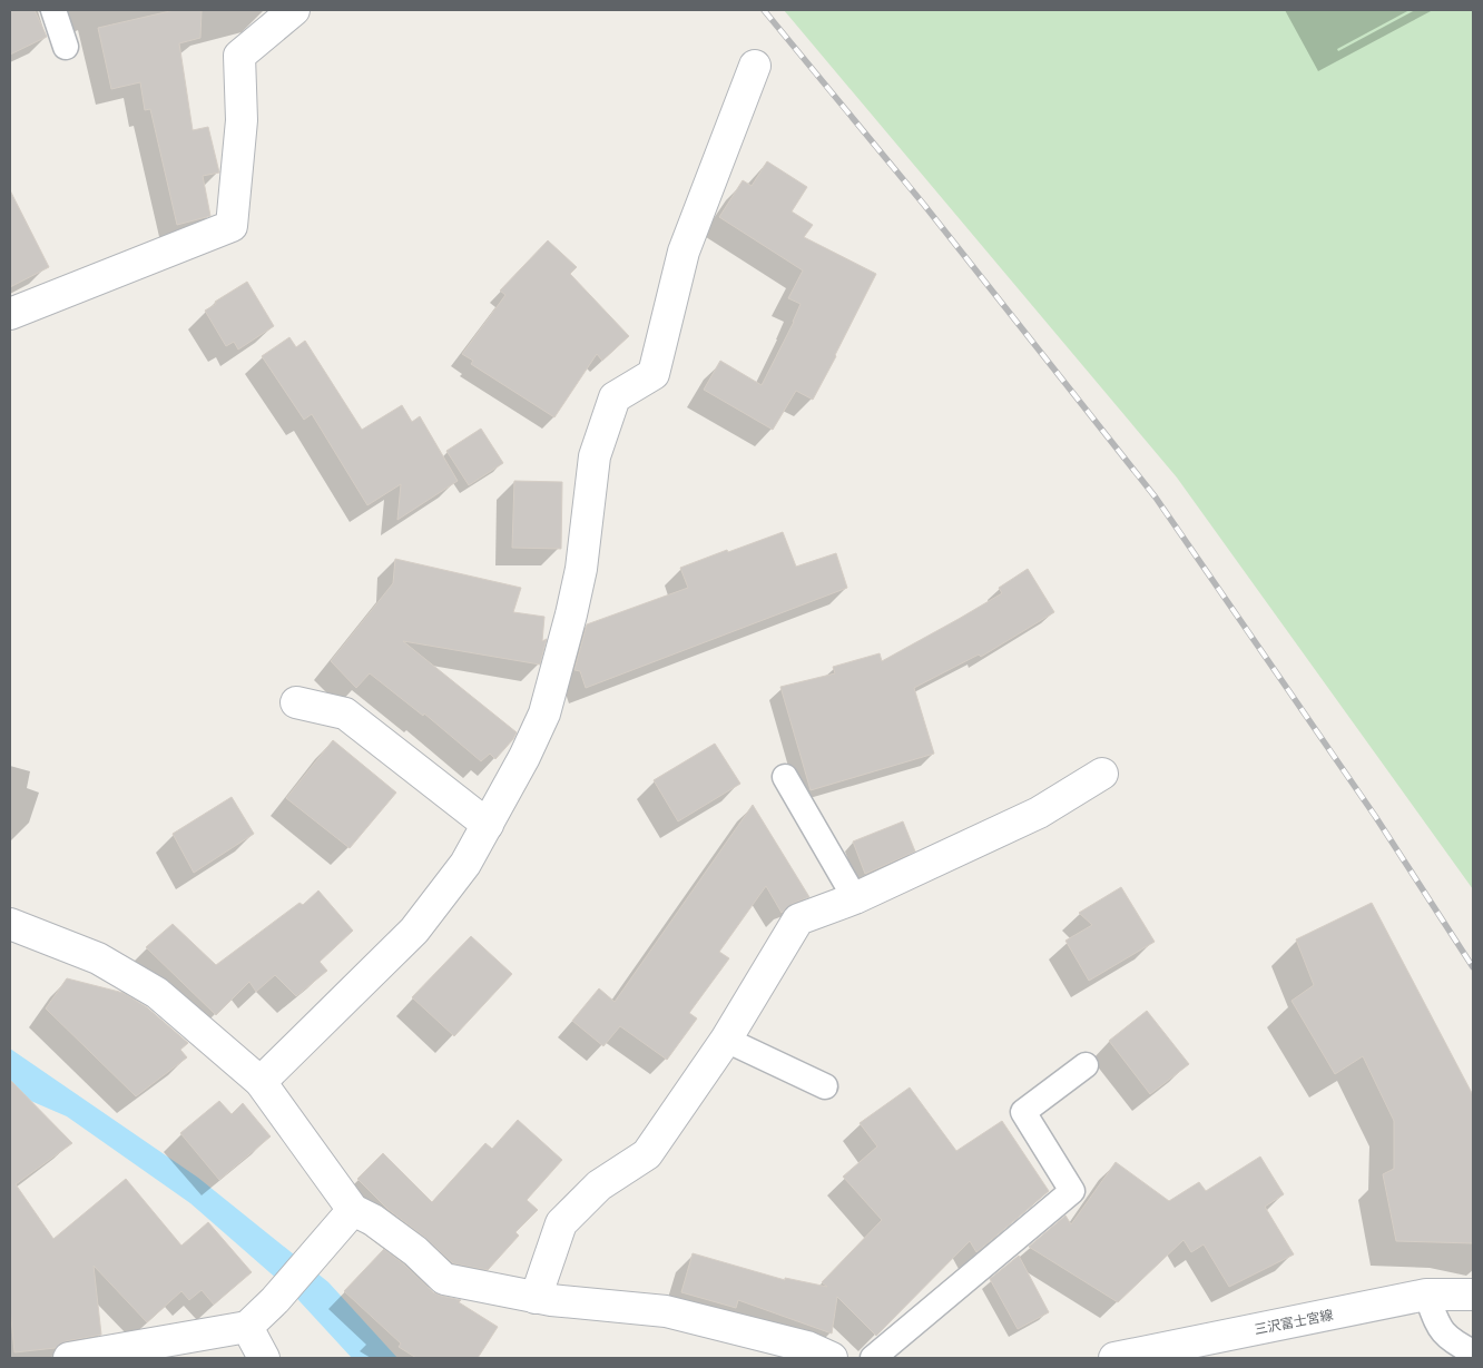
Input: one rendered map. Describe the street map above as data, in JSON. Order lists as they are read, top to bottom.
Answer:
{
  "streets": {
    "street": ["三沢富士宮線"]
  }
}
